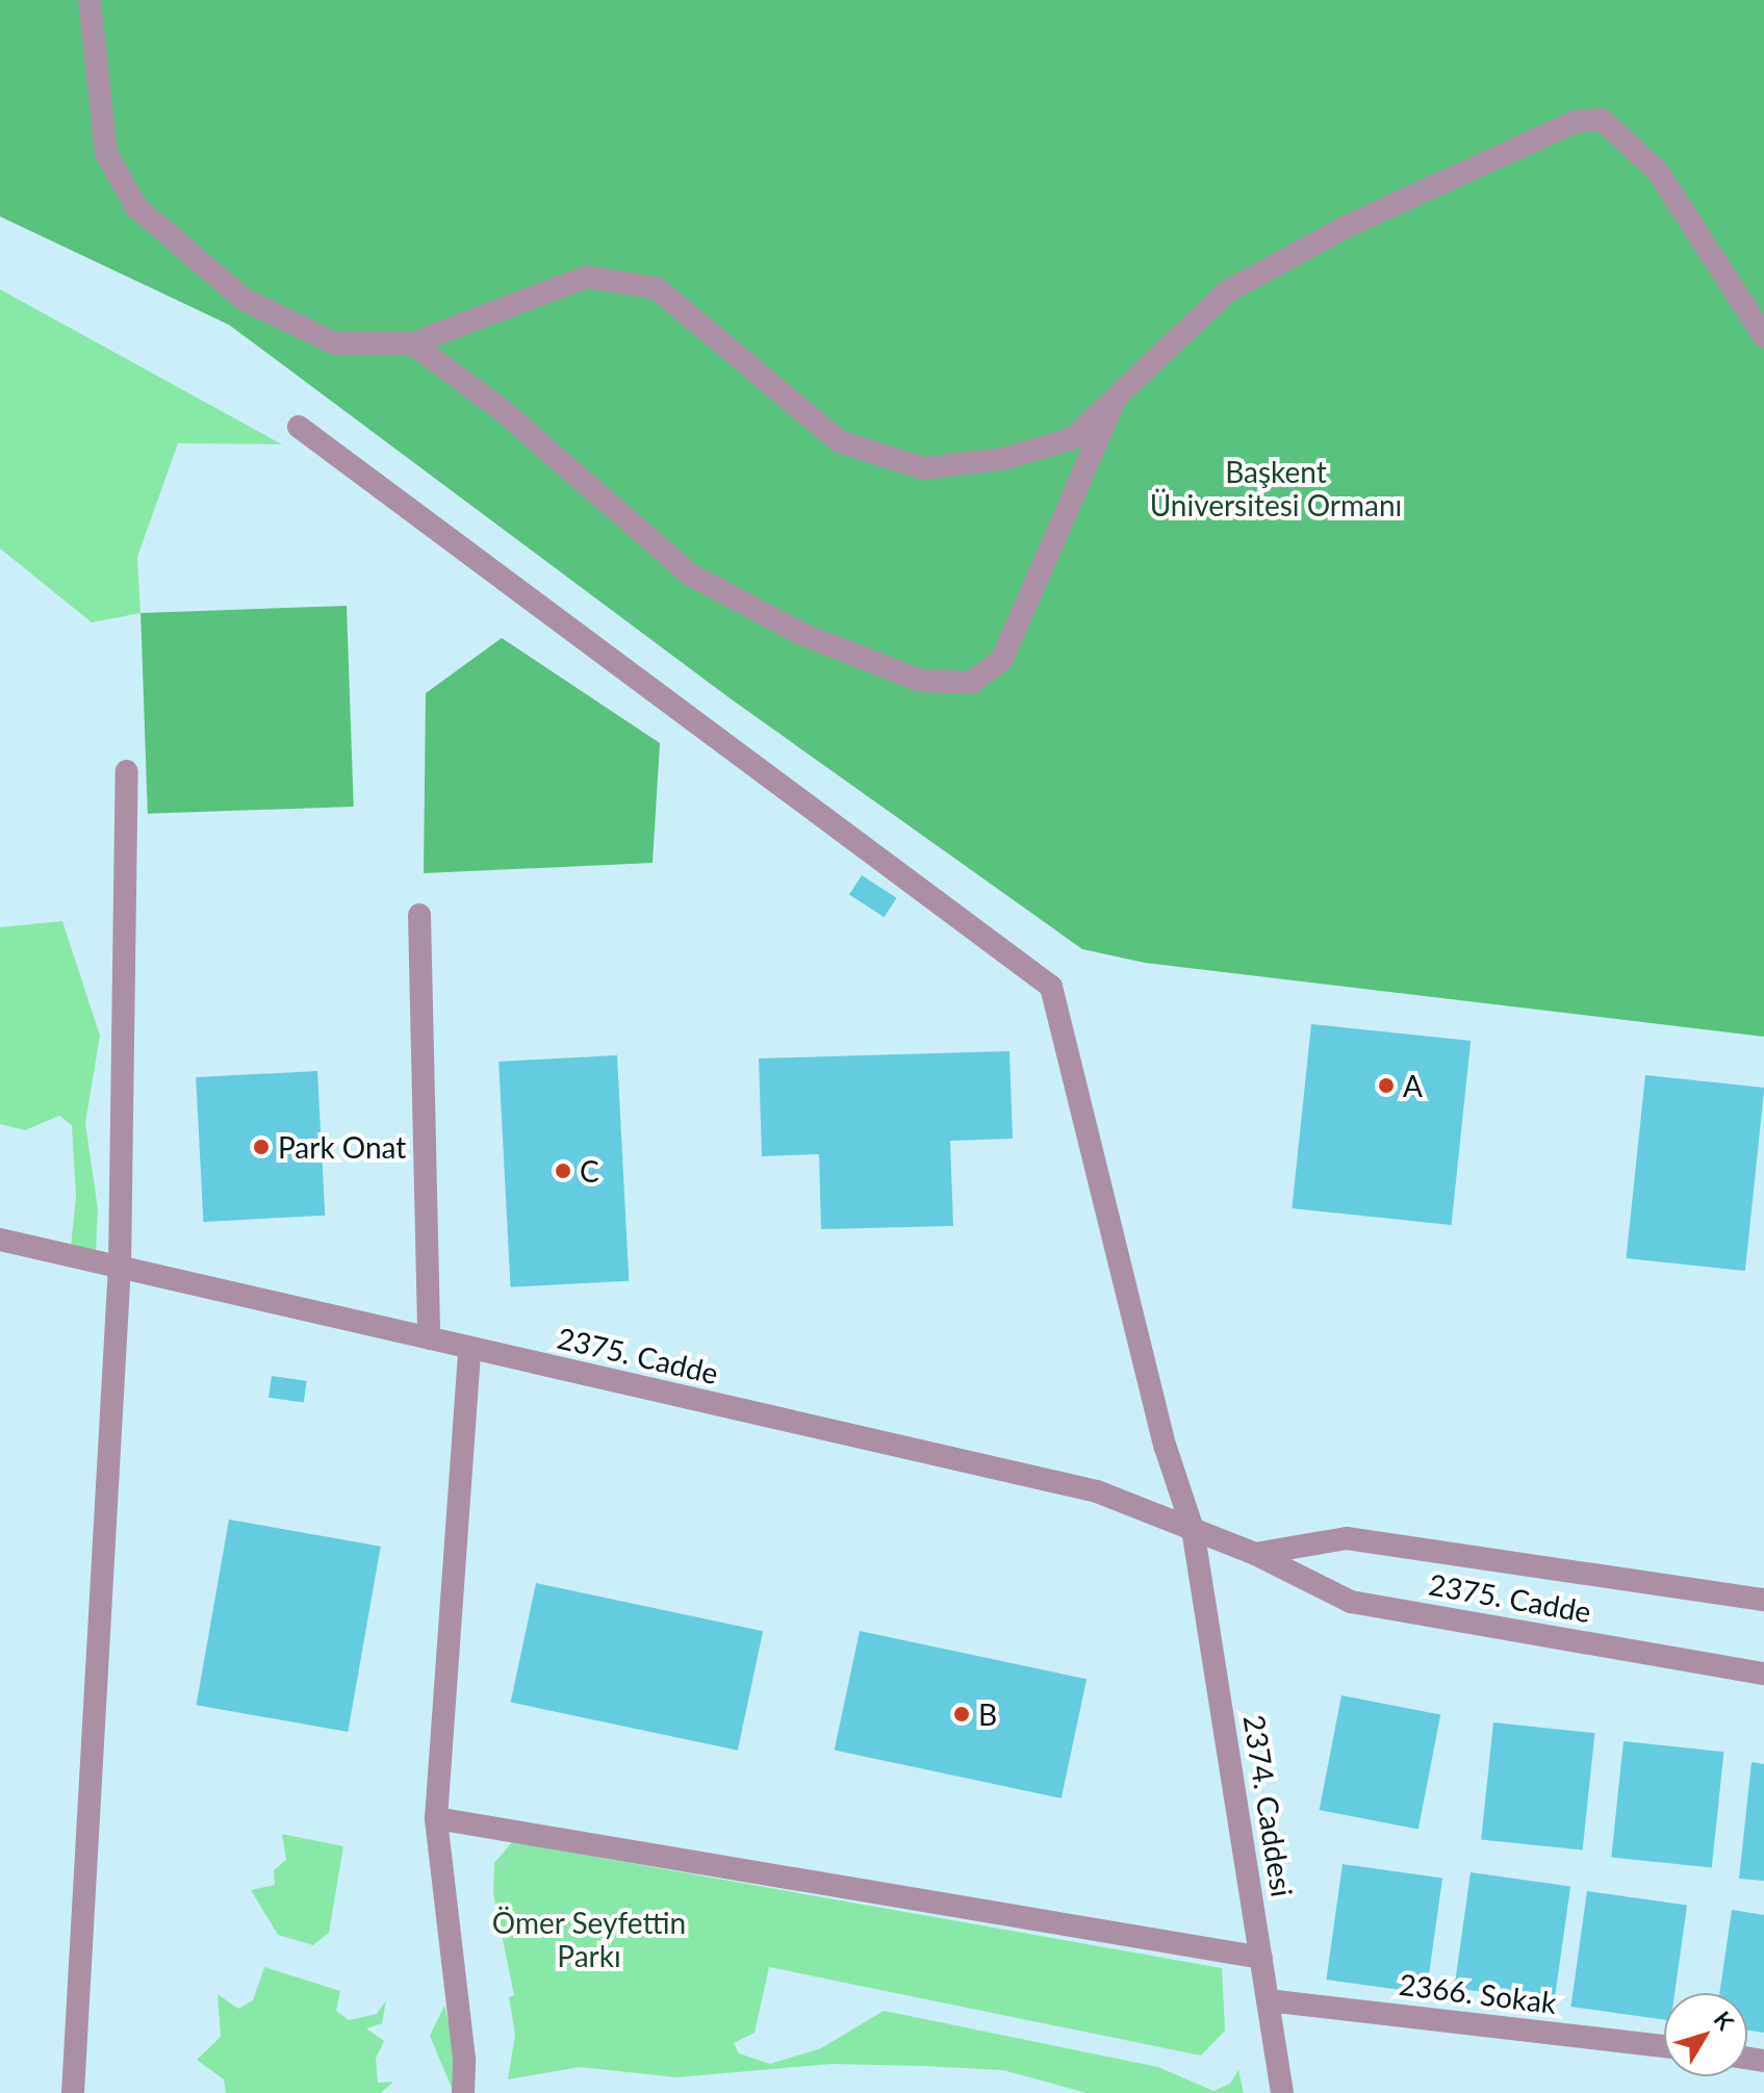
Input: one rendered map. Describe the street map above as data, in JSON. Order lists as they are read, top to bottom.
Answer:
{
  "streets": {
    "street": ["2375. Cadde", "2374. Caddesi", "2366. Sokak"]
  },
  "crossings": [
    ["2375. Cadde", "2374. Caddesi"],
    ["2374. Caddesi", "2366. Sokak"]
  ],
  "parks": ["Başkent Üniversitesi Ormanı", "Ömer Seyfettin Parkı"],
  "places": [
    "A",
    "Park Onat",
    "C",
    "B"
  ],
  "north": "top right"
}
